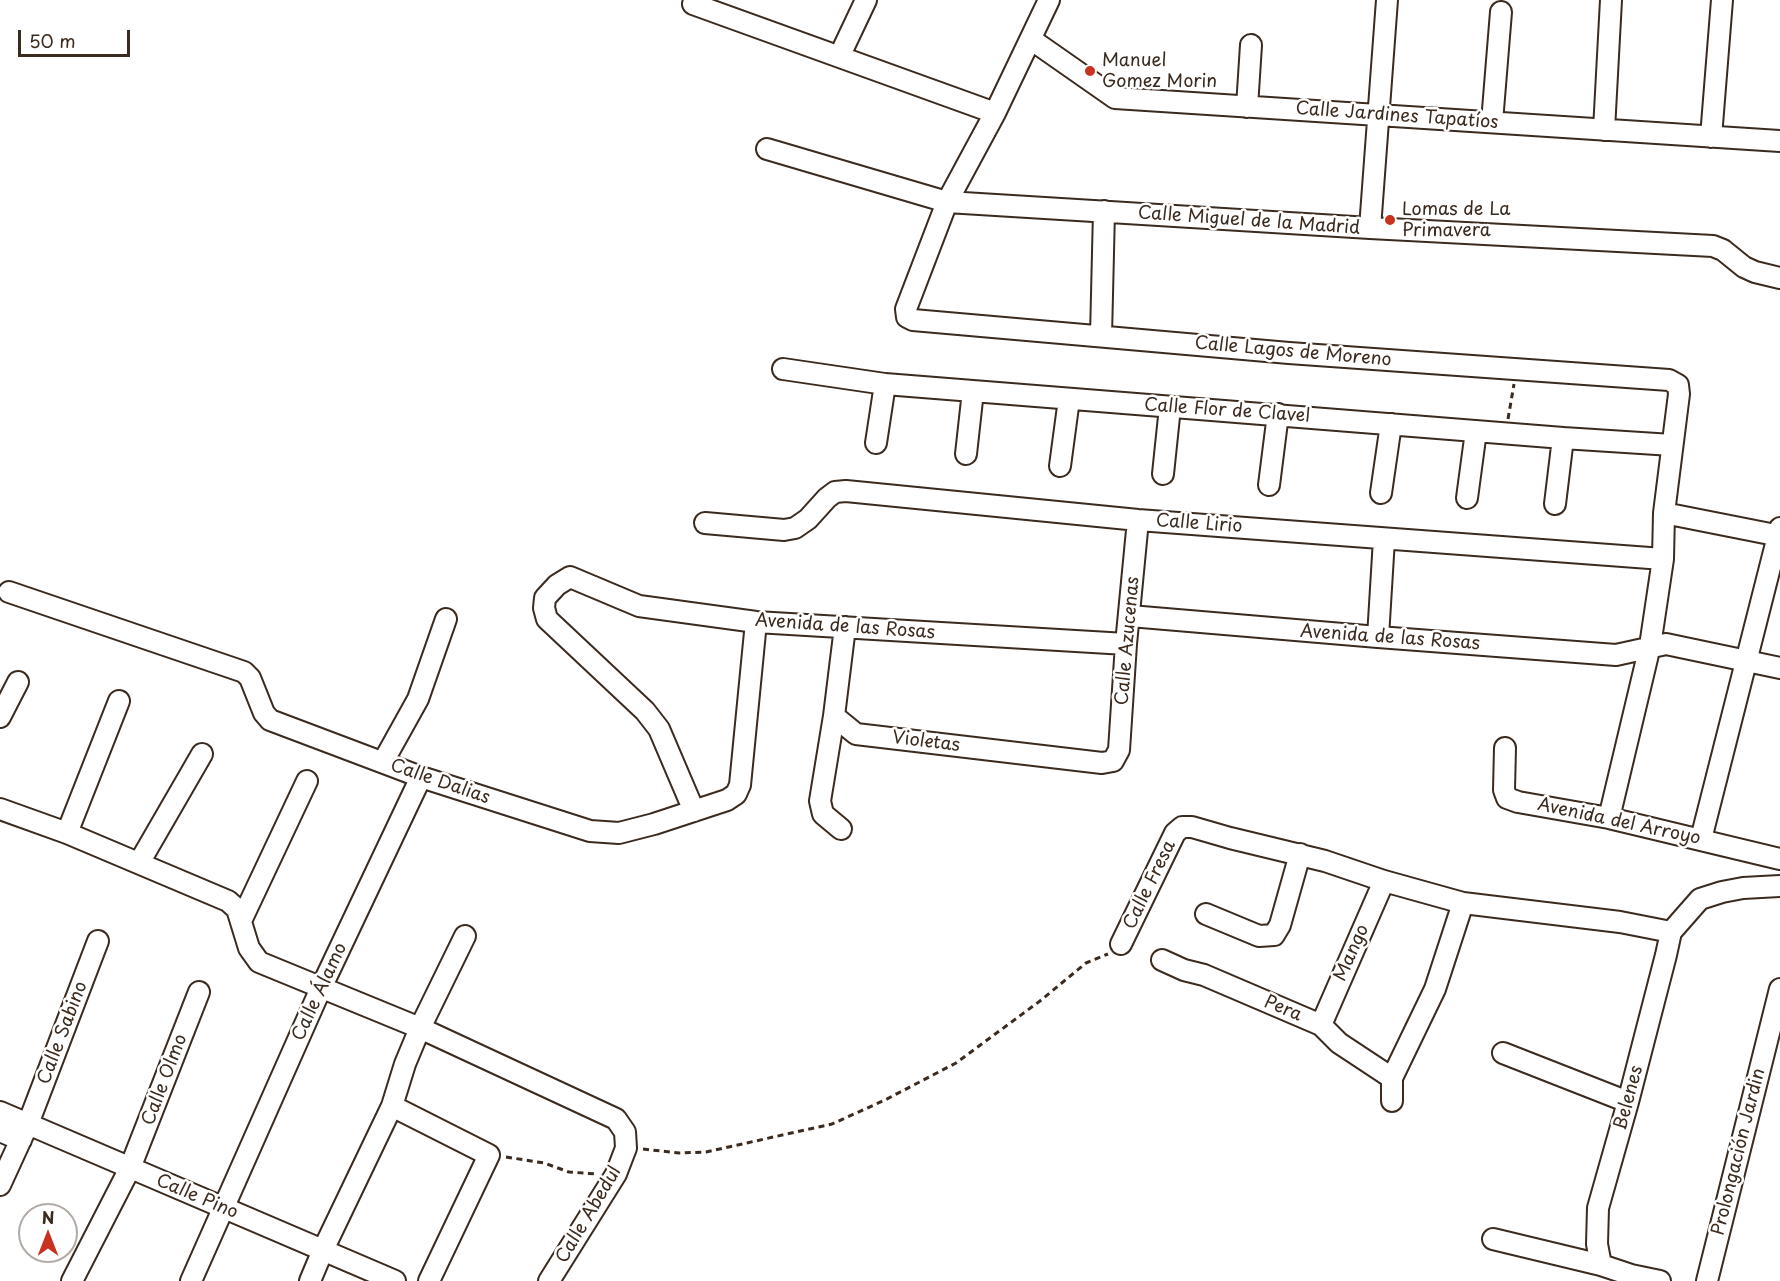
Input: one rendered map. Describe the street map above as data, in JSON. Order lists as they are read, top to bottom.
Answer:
{
  "streets": {
    "street": [
      "Calle Jardines Tapatíos",
      "Calle Miguel de la Madrid",
      "Calle Lagos de Moreno",
      "Calle Flor de Clavel",
      "Calle Lirio",
      "Avenida de las Rosas",
      "Calle Azucenas",
      "Violetas",
      "Calle Dalias",
      "Avenida del Arroyo",
      "Calle Fresa",
      "Mango",
      "Calle Álamo",
      "Pera",
      "Calle Sabino",
      "Calle Olmo",
      "Belenes",
      "Prolongación Jardin",
      "Calle Pino",
      "Calle Abedul"
    ]
  },
  "crossings": [
    ["Calle Miguel de la Madrid", "Calle Lagos de Moreno"],
    ["Calle Lagos de Moreno", "Calle Flor de Clavel"],
    ["Calle Lirio", "Calle Azucenas"],
    ["Avenida de las Rosas", "Calle Azucenas"],
    ["Avenida de las Rosas", "Calle Dalias"],
    ["Calle Azucenas", "Violetas"],
    ["Calle Dalias", "Calle Álamo"],
    ["Mango", "Pera"],
    ["Calle Álamo", "Calle Pino"],
    ["Calle Sabino", "Calle Pino"],
    ["Calle Olmo", "Calle Pino"]
  ],
  "places": ["Manuel Gomez Morin", "Lomas de La Primavera"],
  "scale_bar": "50 m",
  "north": "top"
}
